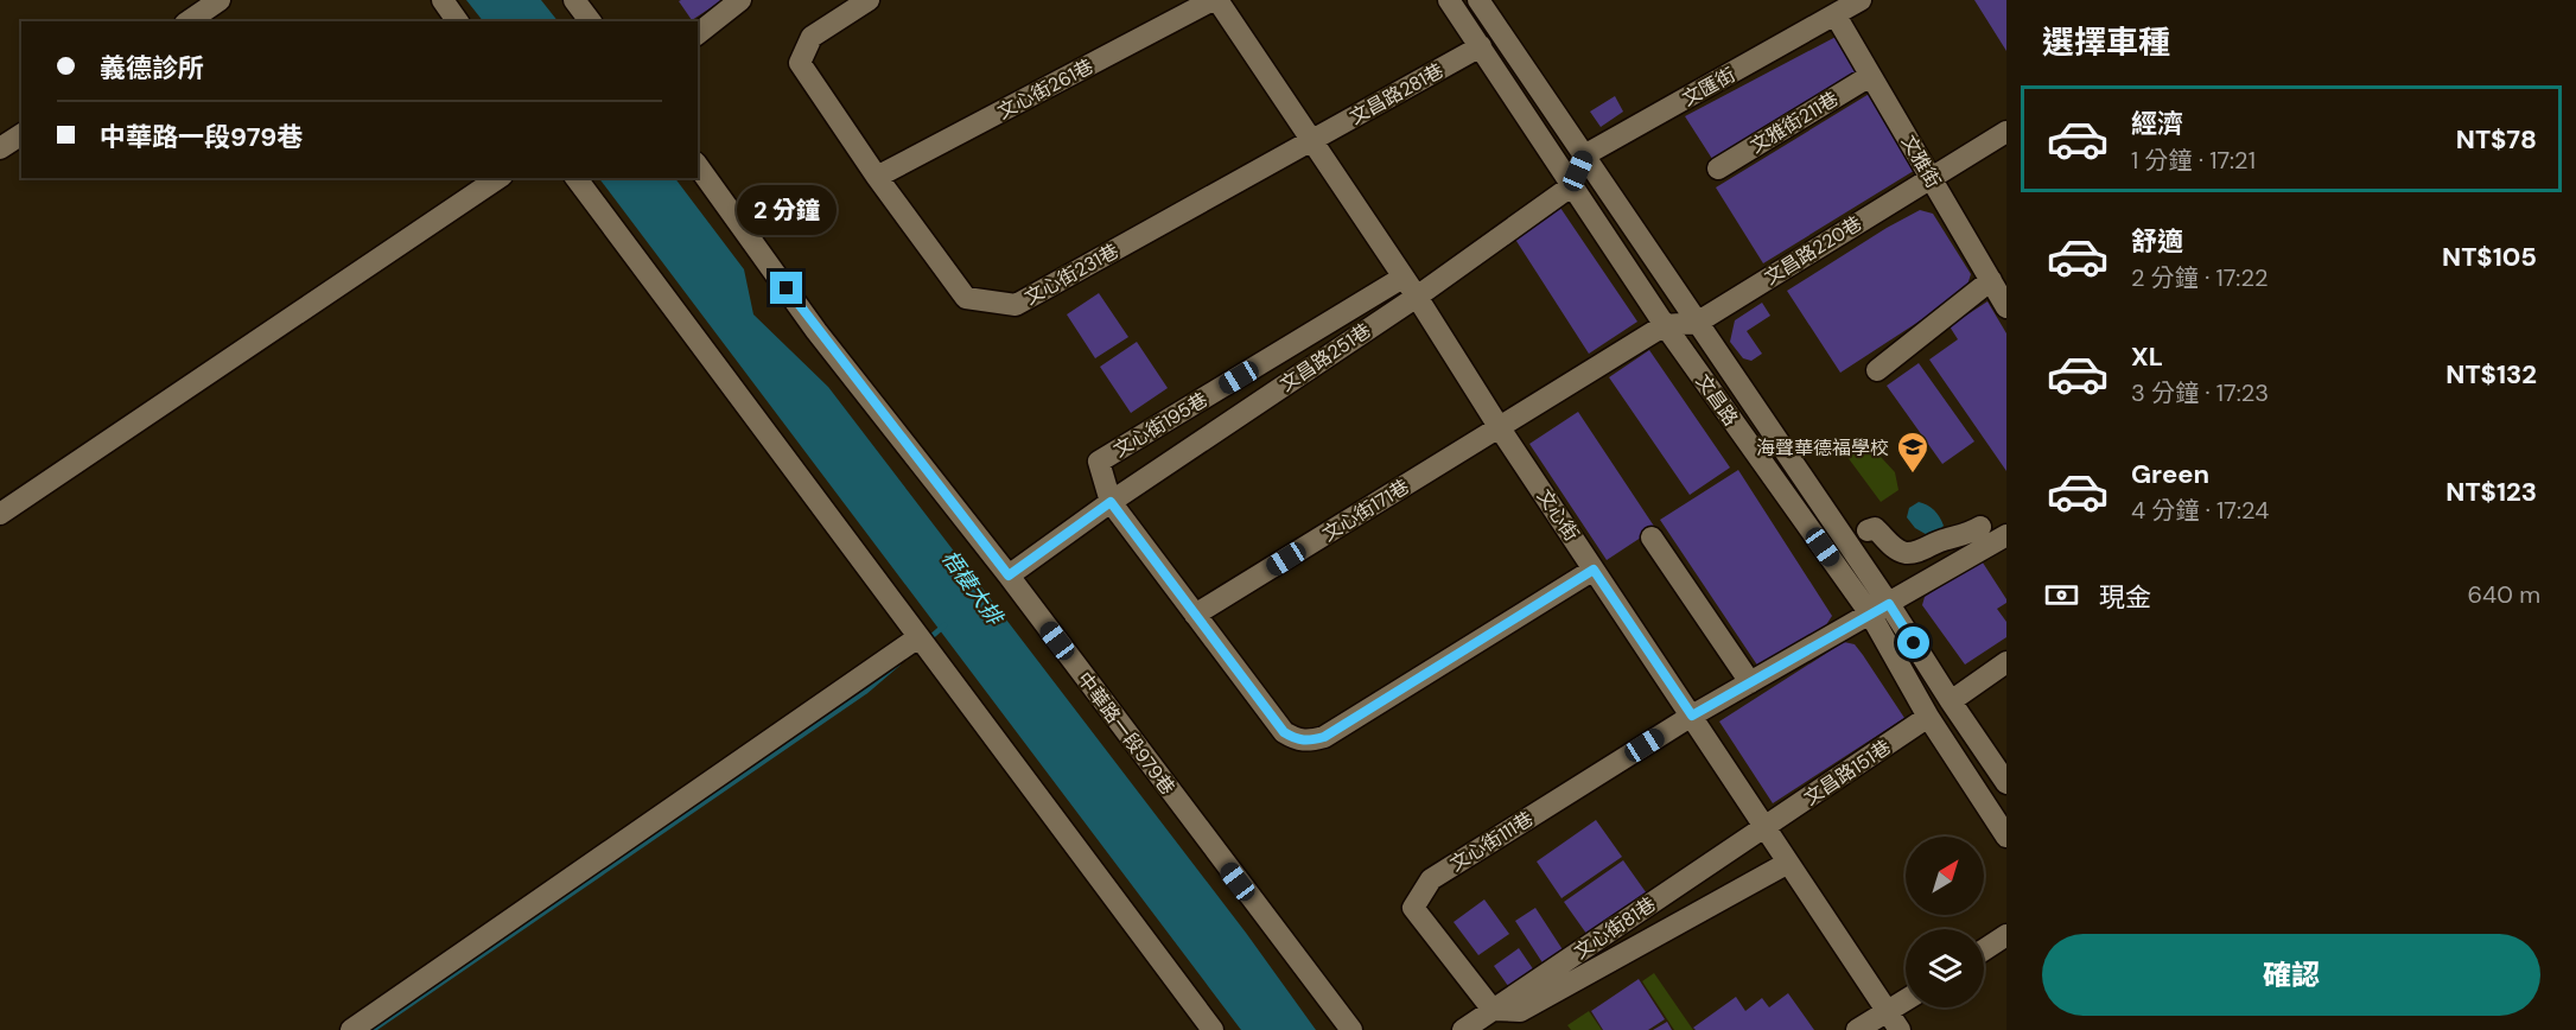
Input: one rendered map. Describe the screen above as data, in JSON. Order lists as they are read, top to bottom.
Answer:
{
  "streets": {
    "street": [
      "文匯街",
      "文心街261巷",
      "文昌路281巷",
      "文雅街211巷",
      "文雅街",
      "文昌路220巷",
      "文心街231巷",
      "文昌路251巷",
      "文昌路",
      "文心街195巷",
      "文心街171巷",
      "文心街",
      "中華路一段979巷",
      "文昌路151巷",
      "文心街111巷",
      "文心街81巷"
    ]
  },
  "crossings": [
    ["文匯街", "文雅街"],
    ["文匯街", "文昌路"],
    ["文心街261巷", "文心街231巷"],
    ["文心街261巷", "文心街"],
    ["文昌路281巷", "文心街231巷"],
    ["文昌路281巷", "文昌路"],
    ["文昌路281巷", "文心街"],
    ["文雅街211巷", "文雅街"],
    ["文雅街", "文昌路220巷"],
    ["文昌路220巷", "文昌路"],
    ["文心街231巷", "文心街"],
    ["文昌路251巷", "文昌路"],
    ["文昌路251巷", "文心街195巷"],
    ["文昌路251巷", "文心街"],
    ["文昌路251巷", "中華路一段979巷"],
    ["文昌路", "文心街171巷"],
    ["文昌路", "文昌路151巷"],
    ["文心街195巷", "文心街"],
    ["文心街171巷", "文心街"],
    ["文心街", "文昌路151巷"],
    ["文心街", "文心街111巷"],
    ["文心街", "文心街81巷"],
    ["文昌路151巷", "文心街81巷"],
    ["文心街111巷", "文心街81巷"]
  ],
  "water": ["梧棲大排"],
  "places": {
    "school or university": ["海聲華德福學校"]
  },
  "north": "top right",
  "page": {
    "heading": "選擇車種",
    "banner": ["義德診所", "中華路一段979巷"],
    "list": [
      {
        "name": "經濟",
        "note": "1 分鐘 · 17:21",
        "value": "NT$78"
      },
      {
        "name": "舒適",
        "note": "2 分鐘 · 17:22",
        "value": "NT$105"
      },
      {
        "name": "XL",
        "note": "3 分鐘 · 17:23",
        "value": "NT$132"
      },
      {
        "name": "Green",
        "note": "4 分鐘 · 17:24",
        "value": "NT$123"
      }
    ],
    "bubble": "2 分鐘",
    "pay": ["現金", "640 m"],
    "buttons": "確認"
  }
}
